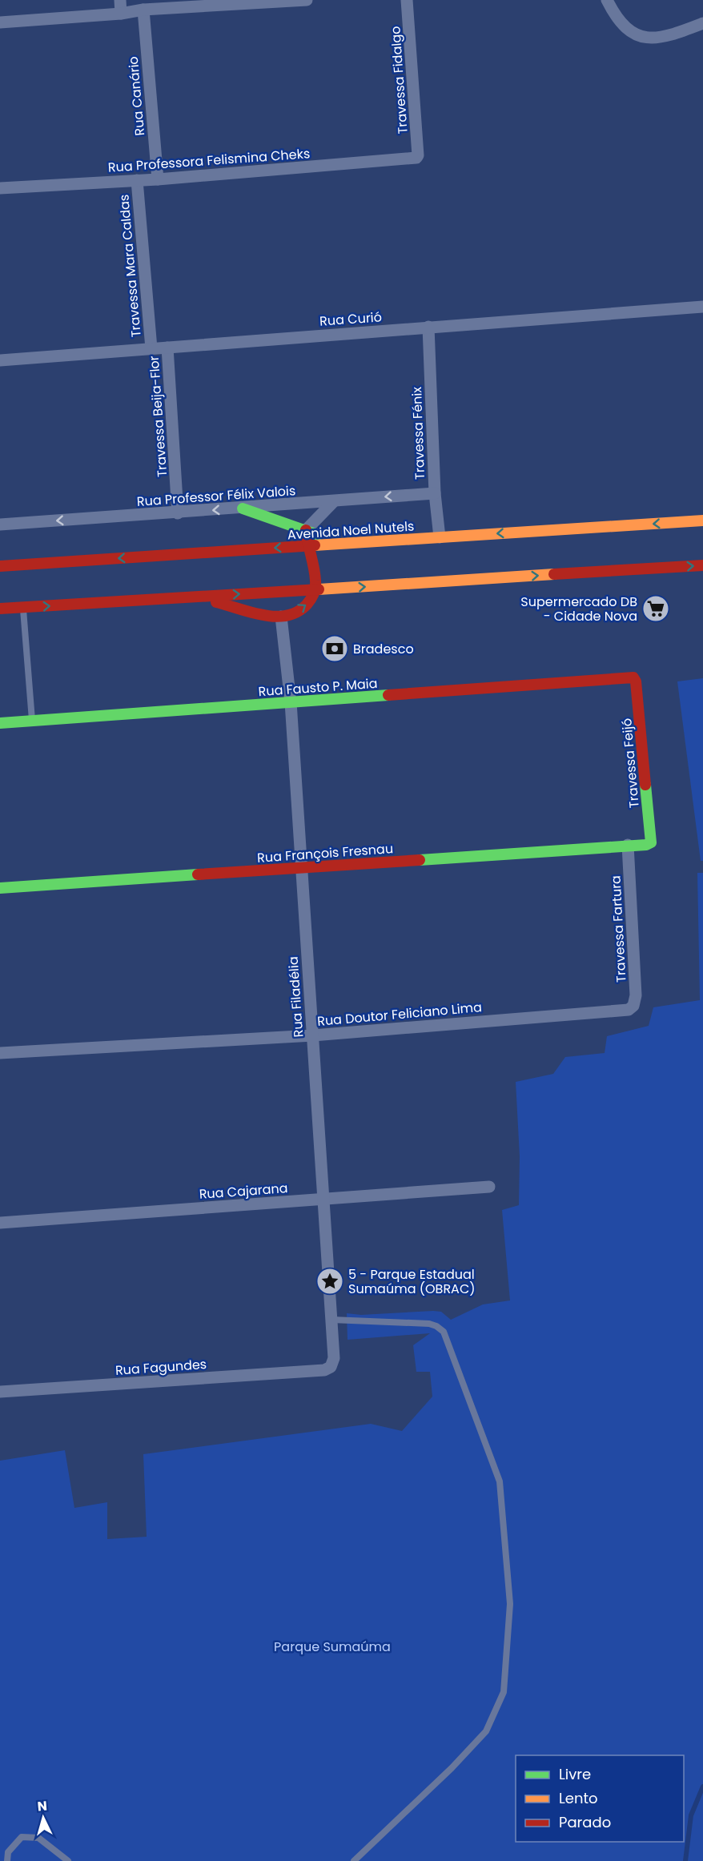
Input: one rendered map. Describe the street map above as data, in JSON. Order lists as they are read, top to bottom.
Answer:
{
  "streets": {
    "main road": [
      "Avenida Noel Nutels",
      "Rua Fausto P. Maia",
      "Travessa Feijó",
      "Rua François Fresnau"
    ],
    "street": [
      "Travessa Fidalgo",
      "Rua Canário",
      "Rua Professora Felismina Cheks",
      "Travessa Mara Caldas",
      "Rua Curió",
      "Travessa Beija-Flor",
      "Travessa Fénix",
      "Rua Professor Félix Valois",
      "Travessa Fartura",
      "Rua Filadélia",
      "Rua Doutor Feliciano Lima",
      "Rua Cajarana",
      "Rua Fagundes"
    ]
  },
  "crossings": [
    ["Travessa Fidalgo", "Rua Professora Felismina Cheks"],
    ["Rua Canário", "Rua Professora Felismina Cheks"],
    ["Rua Professora Felismina Cheks", "Travessa Mara Caldas"],
    ["Travessa Mara Caldas", "Rua Curió"],
    ["Rua Curió", "Travessa Beija-Flor"],
    ["Rua Curió", "Travessa Fénix"],
    ["Travessa Beija-Flor", "Rua Professor Félix Valois"],
    ["Travessa Fénix", "Rua Professor Félix Valois"],
    ["Travessa Fénix", "Avenida Noel Nutels"],
    ["Rua Fausto P. Maia", "Travessa Feijó"],
    ["Rua Fausto P. Maia", "Rua Filadélia"],
    ["Travessa Feijó", "Rua François Fresnau"],
    ["Rua François Fresnau", "Travessa Fartura"],
    ["Rua François Fresnau", "Rua Filadélia"],
    ["Travessa Fartura", "Rua Doutor Feliciano Lima"],
    ["Rua Filadélia", "Rua Doutor Feliciano Lima"],
    ["Rua Filadélia", "Rua Cajarana"],
    ["Rua Filadélia", "Rua Fagundes"]
  ],
  "one_way": ["Rua Professor Félix Valois"],
  "parks": ["Parque Sumaúma"],
  "places": {
    "supermarket": ["Supermercado DB - Cidade Nova"],
    "bank": ["Bradesco"],
    "place": ["5 - Parque Estadual Sumaúma (OBRAC)"]
  },
  "legend": ["Livre", "Lento", "Parado"],
  "north": "top"
}
